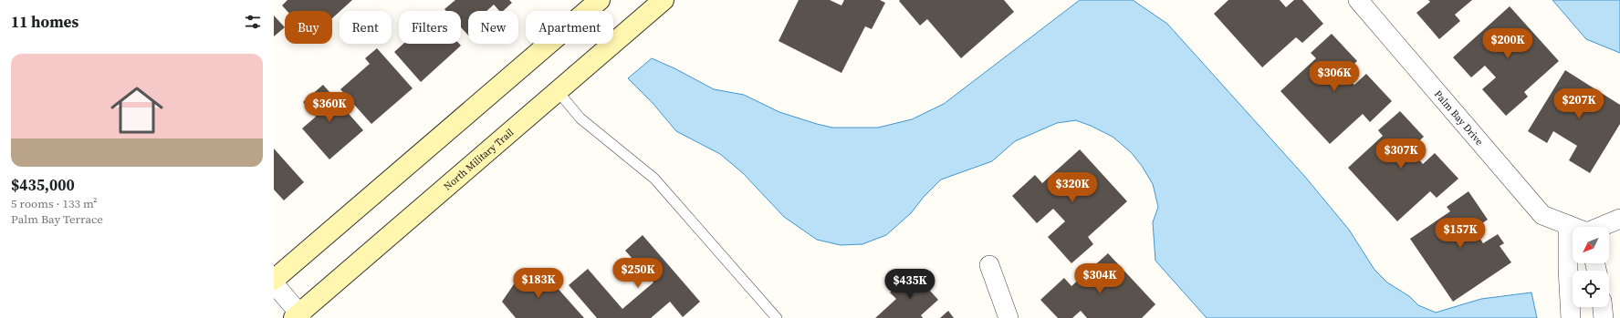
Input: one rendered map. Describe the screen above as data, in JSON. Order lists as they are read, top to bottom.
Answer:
{
  "streets": {
    "main road": ["North Military Trail"],
    "street": ["Palm Bay Drive"]
  },
  "north": "bottom left",
  "page": {
    "heading": "11 homes",
    "chip": [
      "Buy",
      "Rent",
      "Filters",
      "New",
      "Apartment"
    ],
    "price": [
      "$200K",
      "$306K",
      "$207K",
      "$360K",
      "$307K",
      "$320K",
      "$157K",
      "$250K",
      "$304K",
      "$183K",
      "$435K"
    ],
    "list": [
      {
        "name": "$435,000",
        "note": "5 rooms · 133 m² · Palm Bay Terrace"
      }
    ]
  }
}
